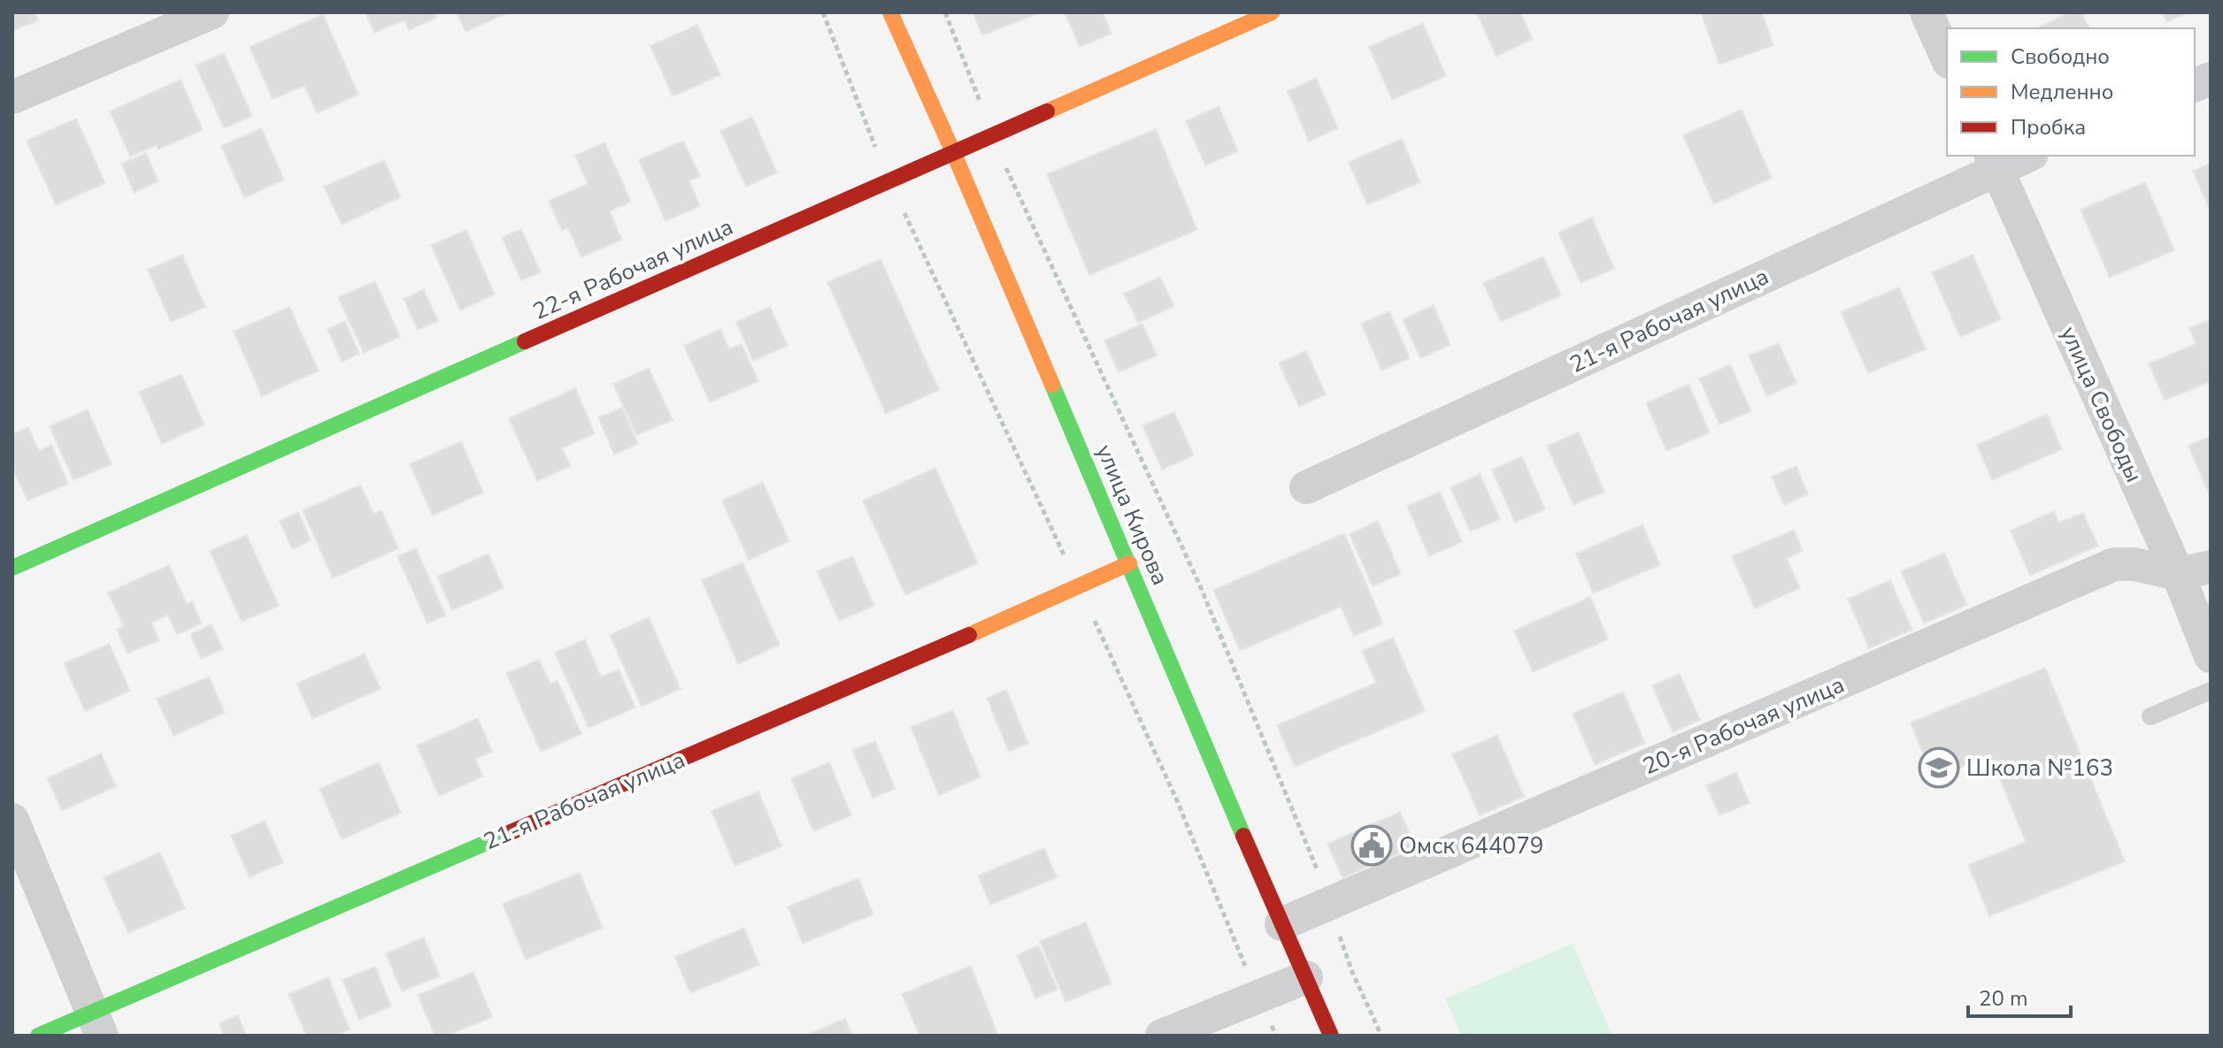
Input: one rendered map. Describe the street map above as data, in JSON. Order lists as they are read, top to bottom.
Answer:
{
  "streets": {
    "street": [
      "22-я Рабочая улица",
      "21-я Рабочая улица",
      "улица Свободы",
      "улица Кирова",
      "20-я Рабочая улица"
    ]
  },
  "crossings": [
    ["22-я Рабочая улица", "улица Кирова"],
    ["21-я Рабочая улица", "улица Свободы"],
    ["21-я Рабочая улица", "улица Кирова"],
    ["улица Свободы", "20-я Рабочая улица"],
    ["улица Кирова", "20-я Рабочая улица"]
  ],
  "places": {
    "school or university": ["Школа №163"],
    "public building": ["Омск 644079"]
  },
  "legend": ["Свободно", "Медленно", "Пробка"],
  "scale_bar": "20 m"
}
